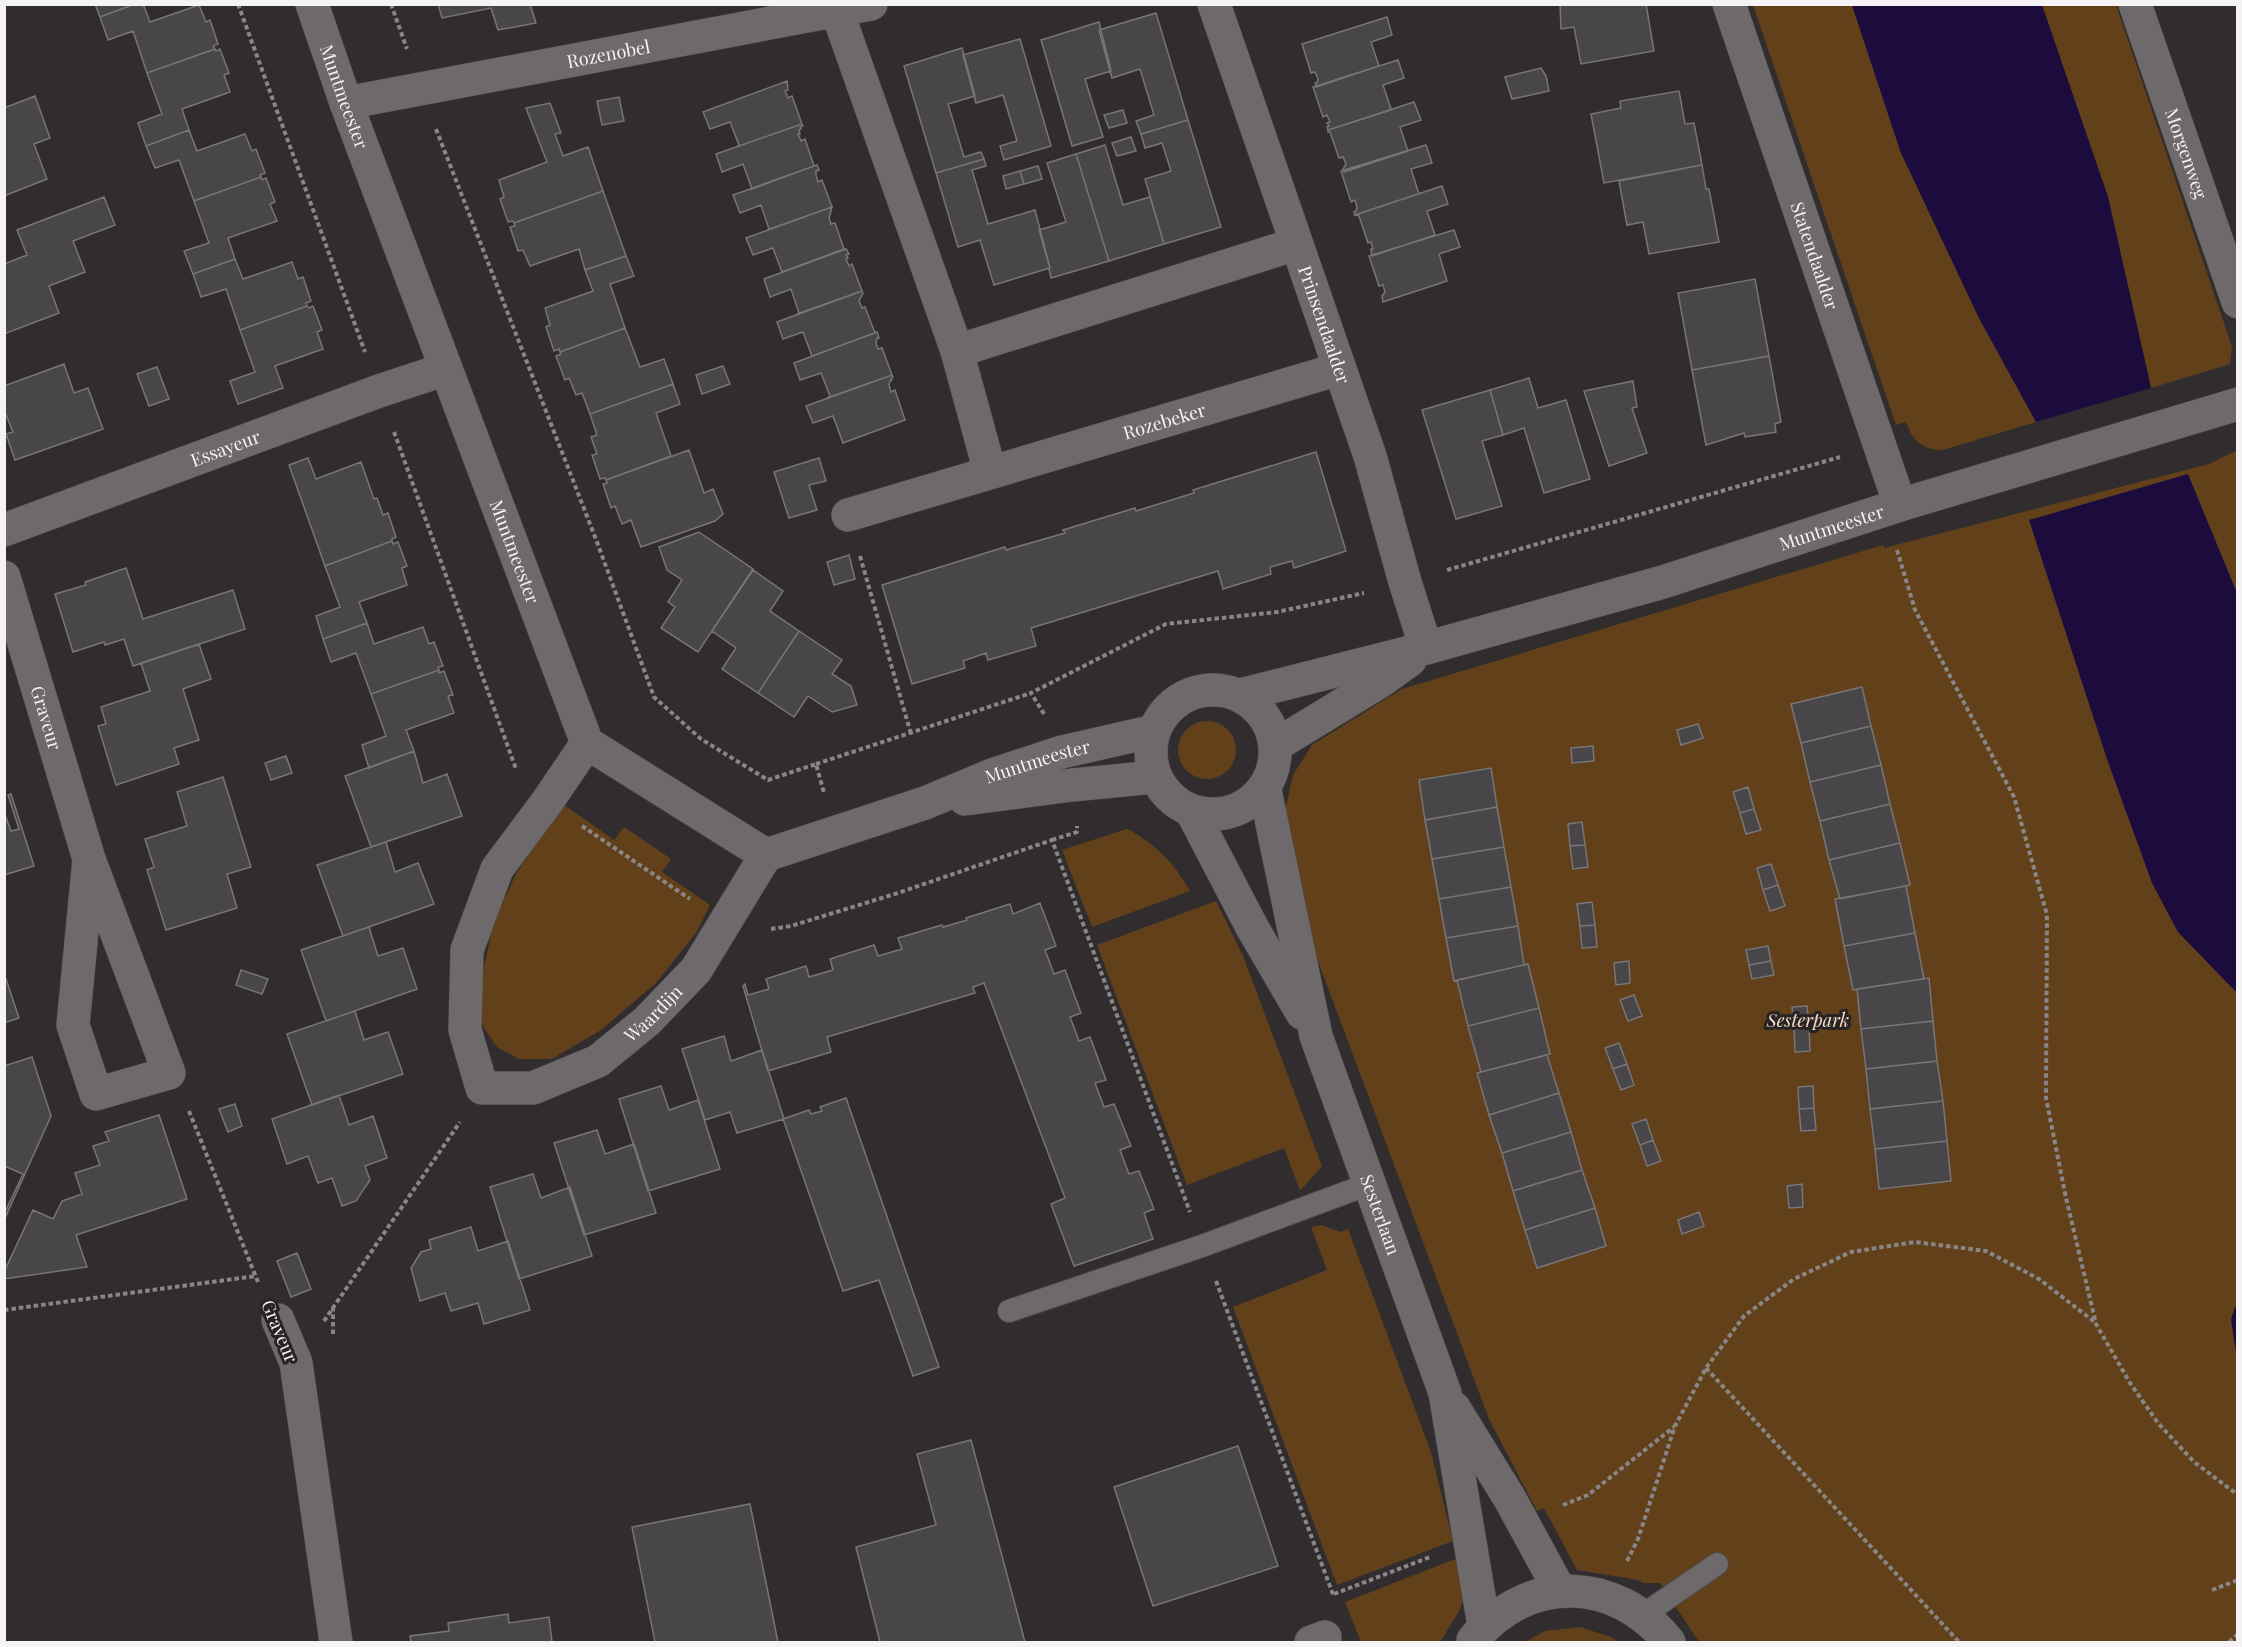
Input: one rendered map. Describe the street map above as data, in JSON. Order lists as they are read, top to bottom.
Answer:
{
  "streets": {
    "street": [
      "Rozenobel",
      "Muntmeester",
      "Morgenweg",
      "Statendaalder",
      "Prinsendaalder",
      "Rozebeker",
      "Essayeur",
      "Graveur",
      "Waardijn",
      "Sesterlaan"
    ]
  },
  "crossings": [
    ["Rozenobel", "Muntmeester"],
    ["Muntmeester", "Statendaalder"],
    ["Muntmeester", "Prinsendaalder"],
    ["Muntmeester", "Essayeur"],
    ["Muntmeester", "Waardijn"],
    ["Muntmeester", "Sesterlaan"],
    ["Prinsendaalder", "Rozebeker"]
  ],
  "parks": ["Sesterpark"]
}
